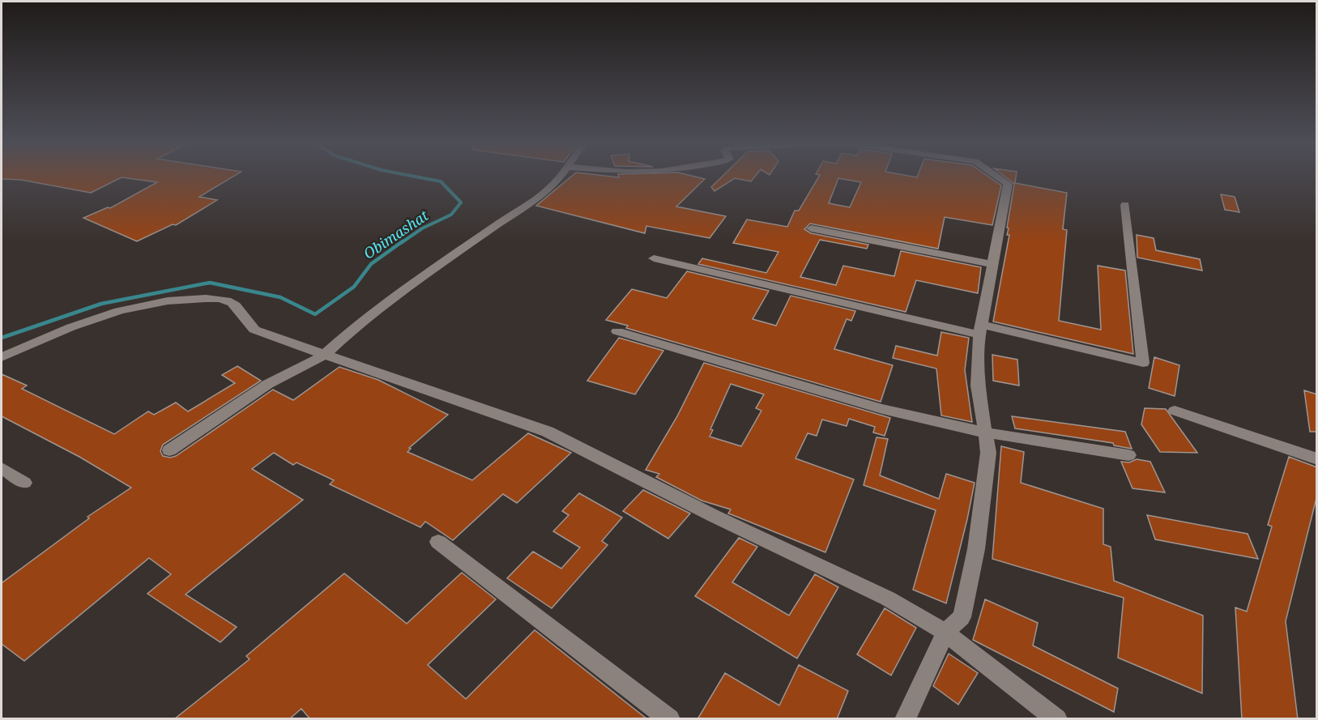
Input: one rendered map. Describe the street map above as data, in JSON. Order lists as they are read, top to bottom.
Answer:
{
  "water": ["Obimashat"]
}
